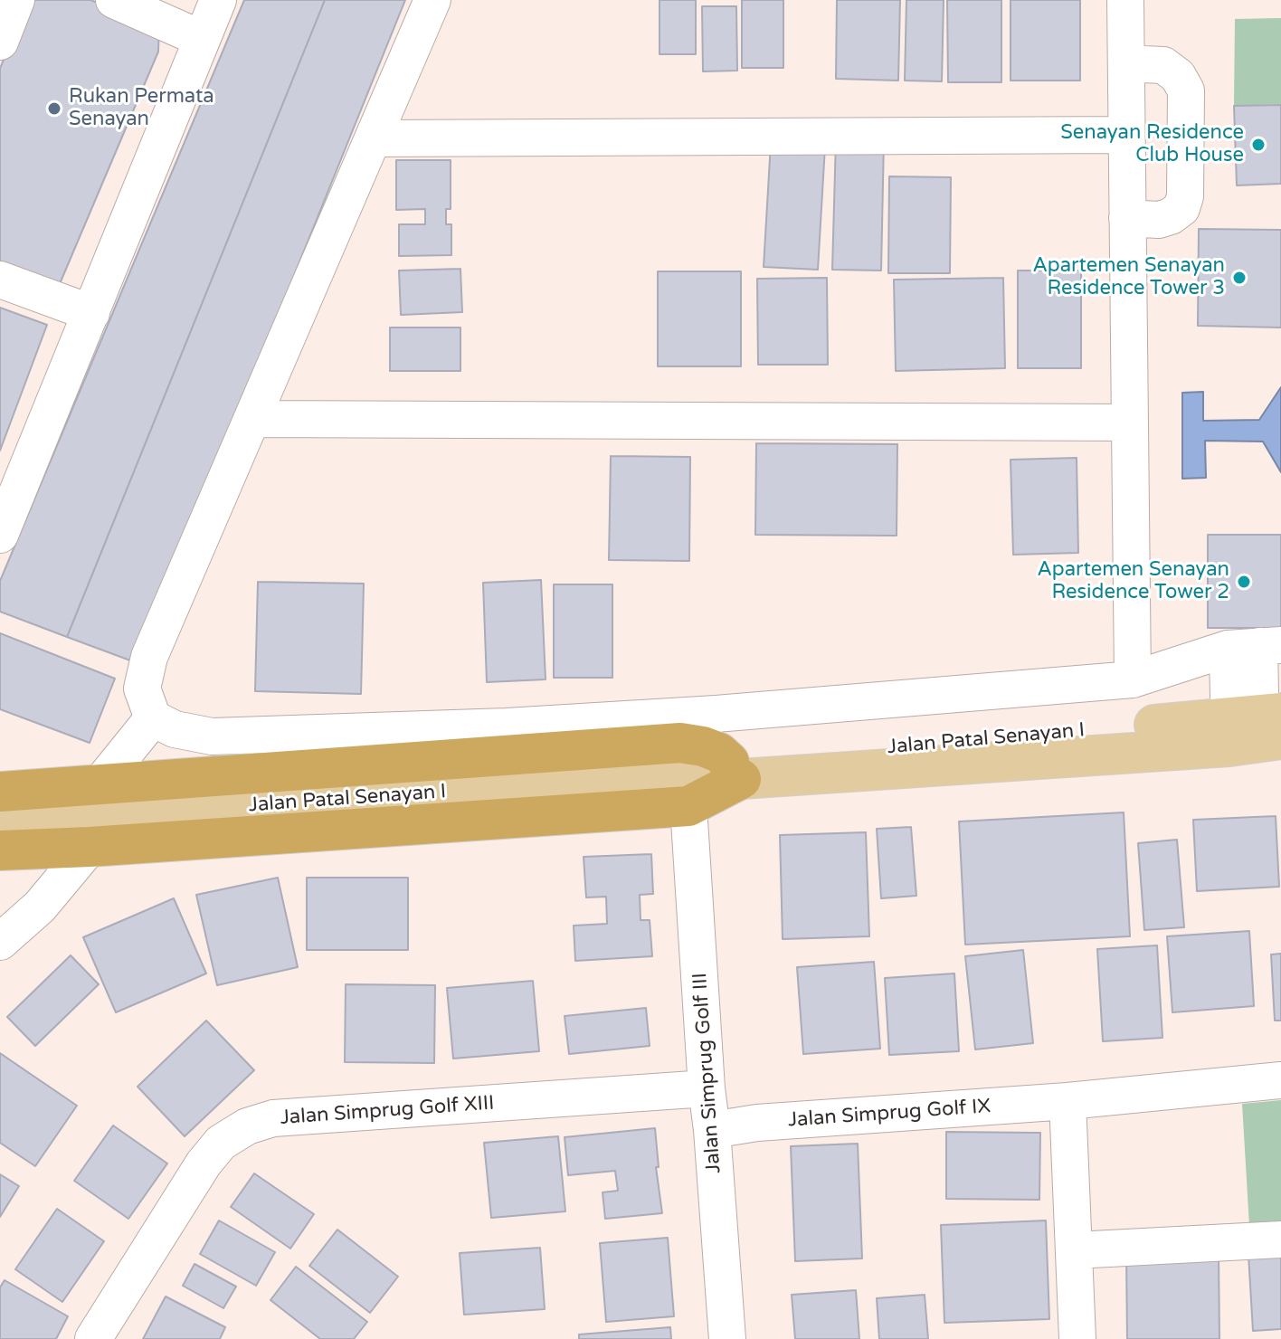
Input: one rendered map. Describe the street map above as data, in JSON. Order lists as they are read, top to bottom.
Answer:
{
  "streets": {
    "main road": ["Jalan Patal Senayan I"],
    "street": ["Jalan Simprug Golf III", "Jalan Simprug Golf XIII", "Jalan Simprug Golf IX"]
  },
  "crossings": [
    ["Jalan Patal Senayan I", "Jalan Simprug Golf III"],
    ["Jalan Simprug Golf III", "Jalan Simprug Golf XIII"],
    ["Jalan Simprug Golf III", "Jalan Simprug Golf IX"]
  ],
  "places": [
    "Rukan Permata Senayan",
    "Senayan Residence Club House",
    "Apartemen Senayan Residence Tower 3",
    "Apartemen Senayan Residence Tower 2"
  ]
}
